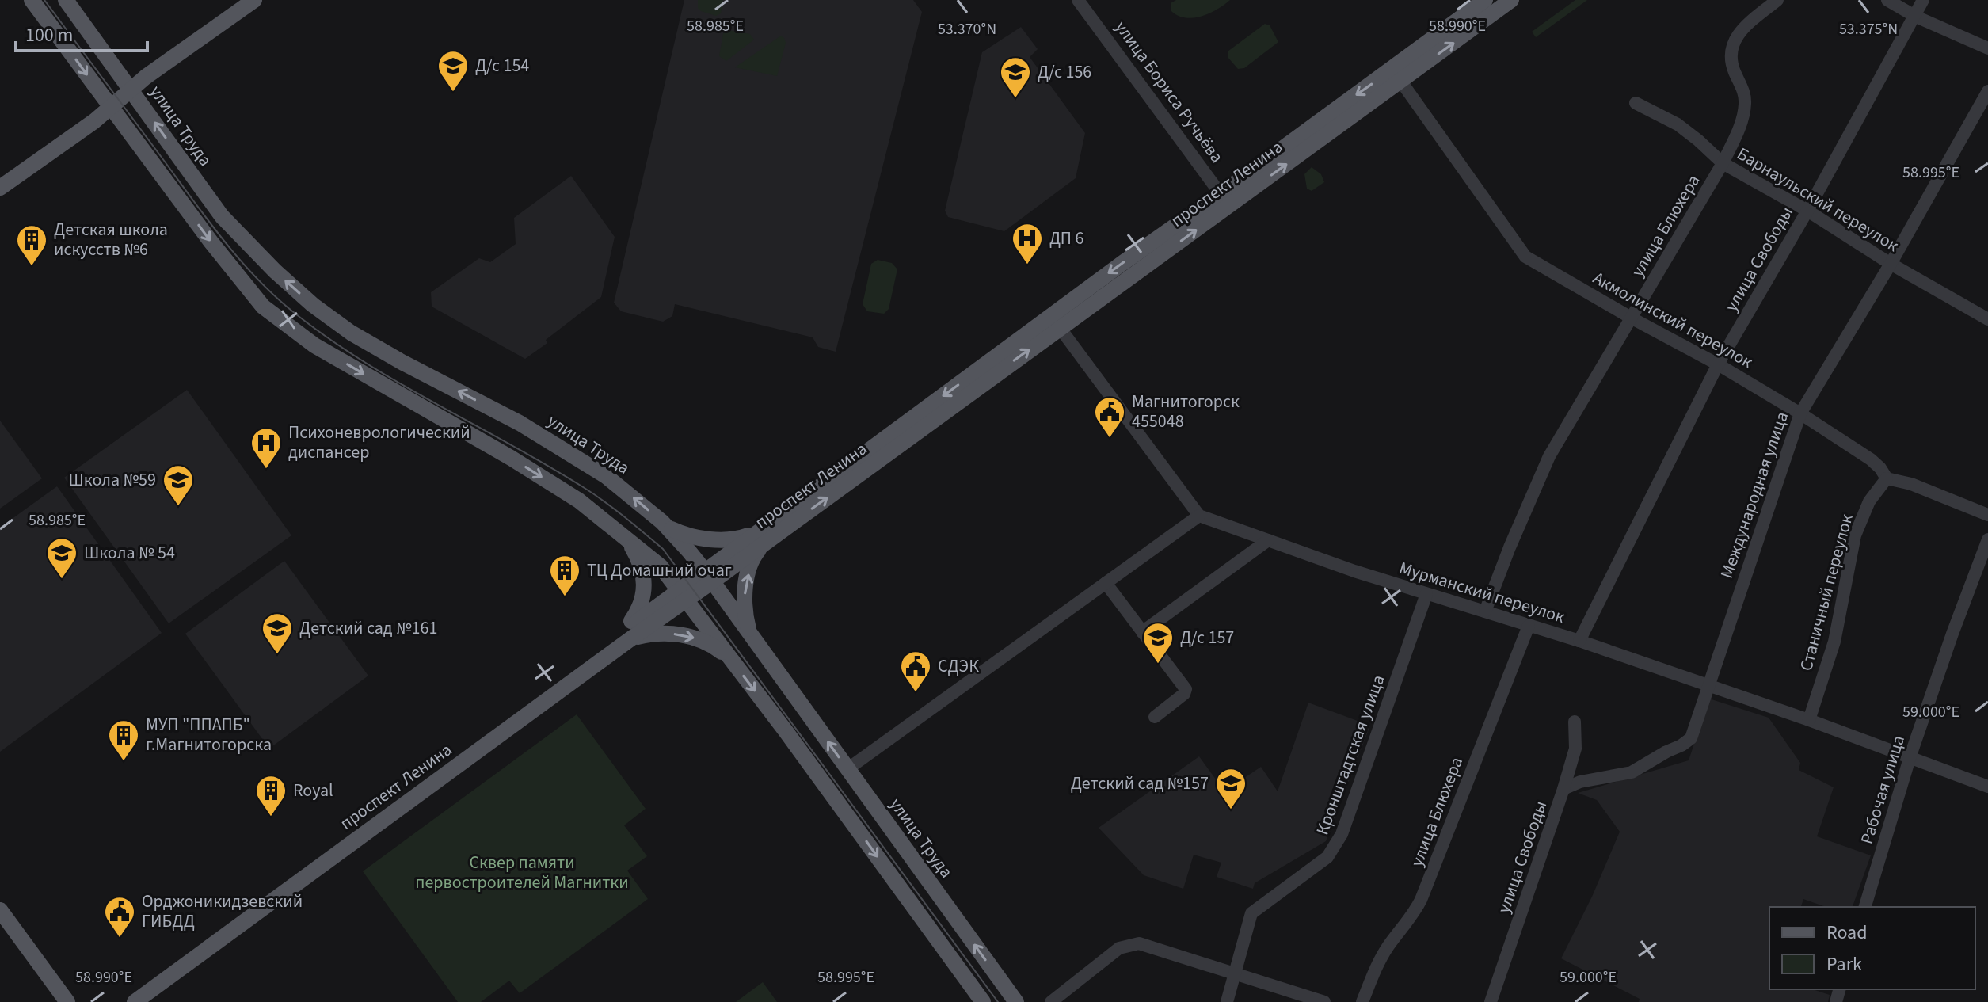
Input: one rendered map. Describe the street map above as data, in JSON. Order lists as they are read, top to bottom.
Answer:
{
  "streets": {
    "main road": ["улица Труда", "проспект Ленина"],
    "street": [
      "улица Бориса Ручьёва",
      "Барнаульский переулок",
      "улица Блюхера",
      "улица Свободы",
      "Акмолинский переулок",
      "Международная улица",
      "Мурманский переулок",
      "Станичный переулок",
      "Кронштадтская улица",
      "Рабочая улица"
    ]
  },
  "crossings": [
    ["улица Бориса Ручьёва", "проспект Ленина"],
    ["улица Труда", "проспект Ленина"],
    ["проспект Ленина", "Акмолинский переулок"],
    ["Барнаульский переулок", "улица Блюхера"],
    ["Барнаульский переулок", "улица Свободы"],
    ["Барнаульский переулок", "Международная улица"],
    ["улица Блюхера", "Акмолинский переулок"],
    ["улица Блюхера", "Мурманский переулок"],
    ["улица Свободы", "Акмолинский переулок"],
    ["улица Свободы", "Международная улица"],
    ["улица Свободы", "Мурманский переулок"],
    ["Акмолинский переулок", "Международная улица"],
    ["Акмолинский переулок", "Станичный переулок"],
    ["Международная улица", "Мурманский переулок"],
    ["Мурманский переулок", "Станичный переулок"],
    ["Мурманский переулок", "Кронштадтская улица"],
    ["Мурманский переулок", "Рабочая улица"]
  ],
  "parks": ["Сквер памяти первостроителей Магнитки"],
  "places": {
    "school or university": [
      "Д/с 154",
      "Д/с 156",
      "Школа №59",
      "Школа № 54",
      "Детский сад №161",
      "Д/с 157",
      "Детский сад №157"
    ],
    "hospital": ["ДП 6", "Психоневрологический диспансер"],
    "building": [
      "Детская школа искусств №6",
      "ТЦ Домашний очаг",
      "МУП \"ППАПБ\" г.Магнитогорска",
      "Royal"
    ],
    "public building": ["Магнитогорск 455048", "СДЭК", "Орджоникидзевский ГИБДД"]
  },
  "legend": ["Road", "Park"],
  "scale_bar": "100 m",
  "coordinates": [
    "58.990°E",
    "58.985°E",
    "53.370°N",
    "53.375°N",
    "58.995°E",
    "59.000°E"
  ]
}
